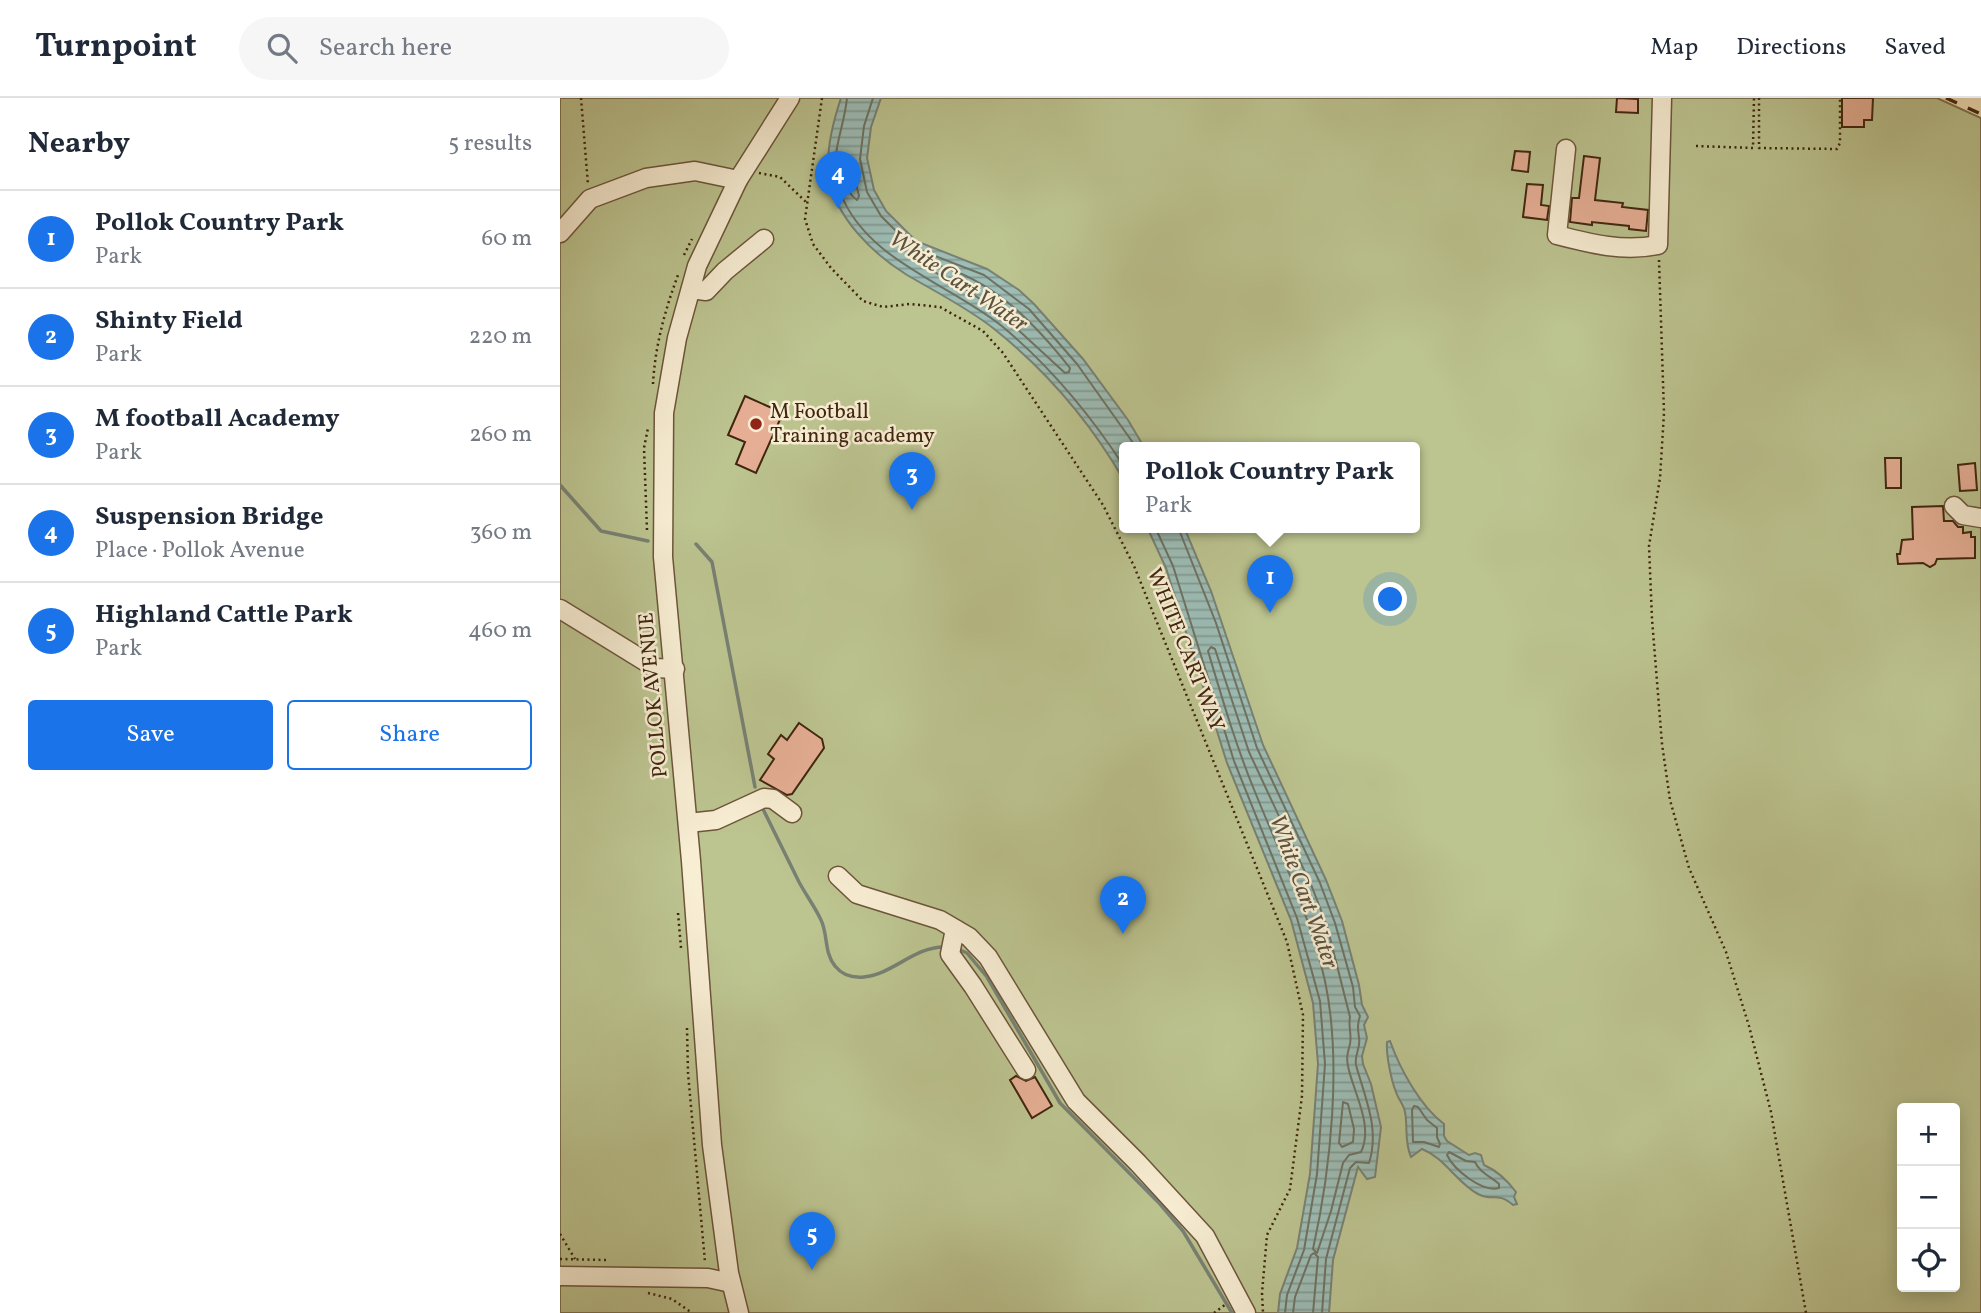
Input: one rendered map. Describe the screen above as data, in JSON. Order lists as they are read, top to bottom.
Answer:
{
  "streets": {
    "street": ["POLLOK AVENUE"],
    "path": ["WHITE CART WAY"]
  },
  "water": ["White Cart Water"],
  "places": ["M Football Training academy"],
  "page": {
    "header": "Turnpoint",
    "search": "Search here",
    "nav": ["Map", "Directions", "Saved"],
    "heading": ["Nearby", "5 results"],
    "pins": [
      "4",
      "3",
      "1",
      "2",
      "5"
    ],
    "list": [
      {
        "mark": "1",
        "name": "Pollok Country Park",
        "note": "Park",
        "value": "60 m"
      },
      {
        "mark": "2",
        "name": "Shinty Field",
        "note": "Park",
        "value": "220 m"
      },
      {
        "mark": "3",
        "name": "M football Academy",
        "note": "Park",
        "value": "260 m"
      },
      {
        "mark": "4",
        "name": "Suspension Bridge",
        "note": "Place · Pollok Avenue",
        "value": "360 m"
      },
      {
        "mark": "5",
        "name": "Highland Cattle Park",
        "note": "Park",
        "value": "460 m"
      }
    ],
    "popup": ["Pollok Country Park", "Park"],
    "buttons": ["Save", "Share"],
    "map_buttons": ["+", "−"]
  }
}
